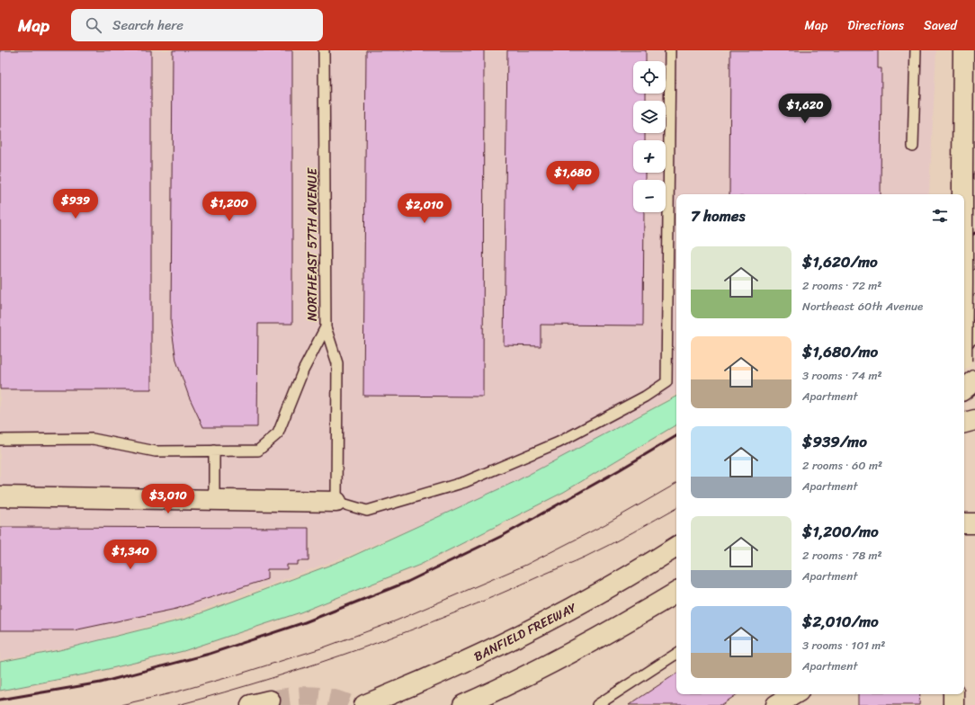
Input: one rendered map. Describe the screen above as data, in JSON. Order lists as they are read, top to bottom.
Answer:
{
  "streets": {
    "main road": ["BANFIELD FREEWAY"],
    "lane": ["NORTHEAST 57TH AVENUE"]
  },
  "page": {
    "header": "Map",
    "search": "Search here",
    "nav": ["Map", "Directions", "Saved"],
    "map_buttons": ["+", "−"],
    "price": [
      "$1,620",
      "$1,680",
      "$939",
      "$1,200",
      "$2,010",
      "$3,010",
      "$1,340"
    ],
    "heading": "7 homes",
    "list": [
      {
        "name": "$1,620/mo",
        "note": "2 rooms · 72 m² · Northeast 60th Avenue"
      },
      {
        "name": "$1,680/mo",
        "note": "3 rooms · 74 m² · Apartment"
      },
      {
        "name": "$939/mo",
        "note": "2 rooms · 60 m² · Apartment"
      },
      {
        "name": "$1,200/mo",
        "note": "2 rooms · 78 m² · Apartment"
      },
      {
        "name": "$2,010/mo",
        "note": "3 rooms · 101 m² · Apartment"
      }
    ]
  }
}
